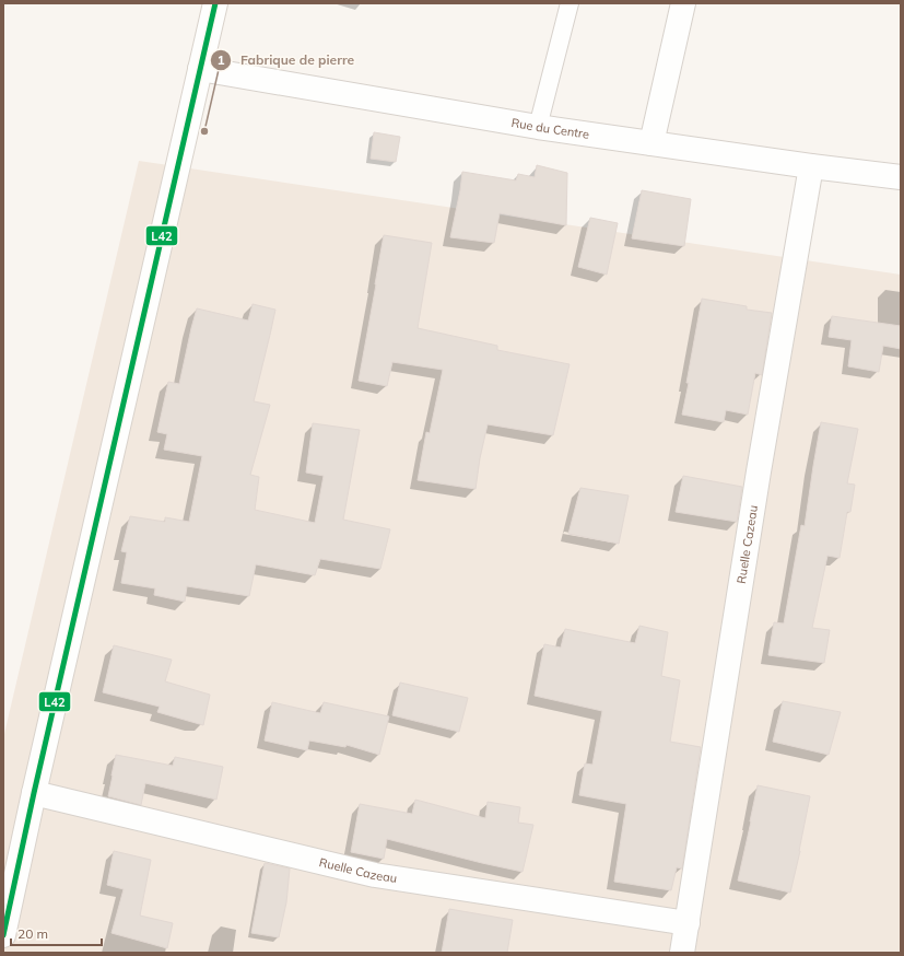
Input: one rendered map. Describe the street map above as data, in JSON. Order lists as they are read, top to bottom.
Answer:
{
  "streets": {
    "street": ["Rue du Centre", "Ruelle Cazeau"]
  },
  "crossings": [
    ["Rue du Centre", "Ruelle Cazeau"]
  ],
  "places": ["Fabrique de pierre"],
  "lines": ["transit line L42"],
  "scale_bar": "20 m"
}
